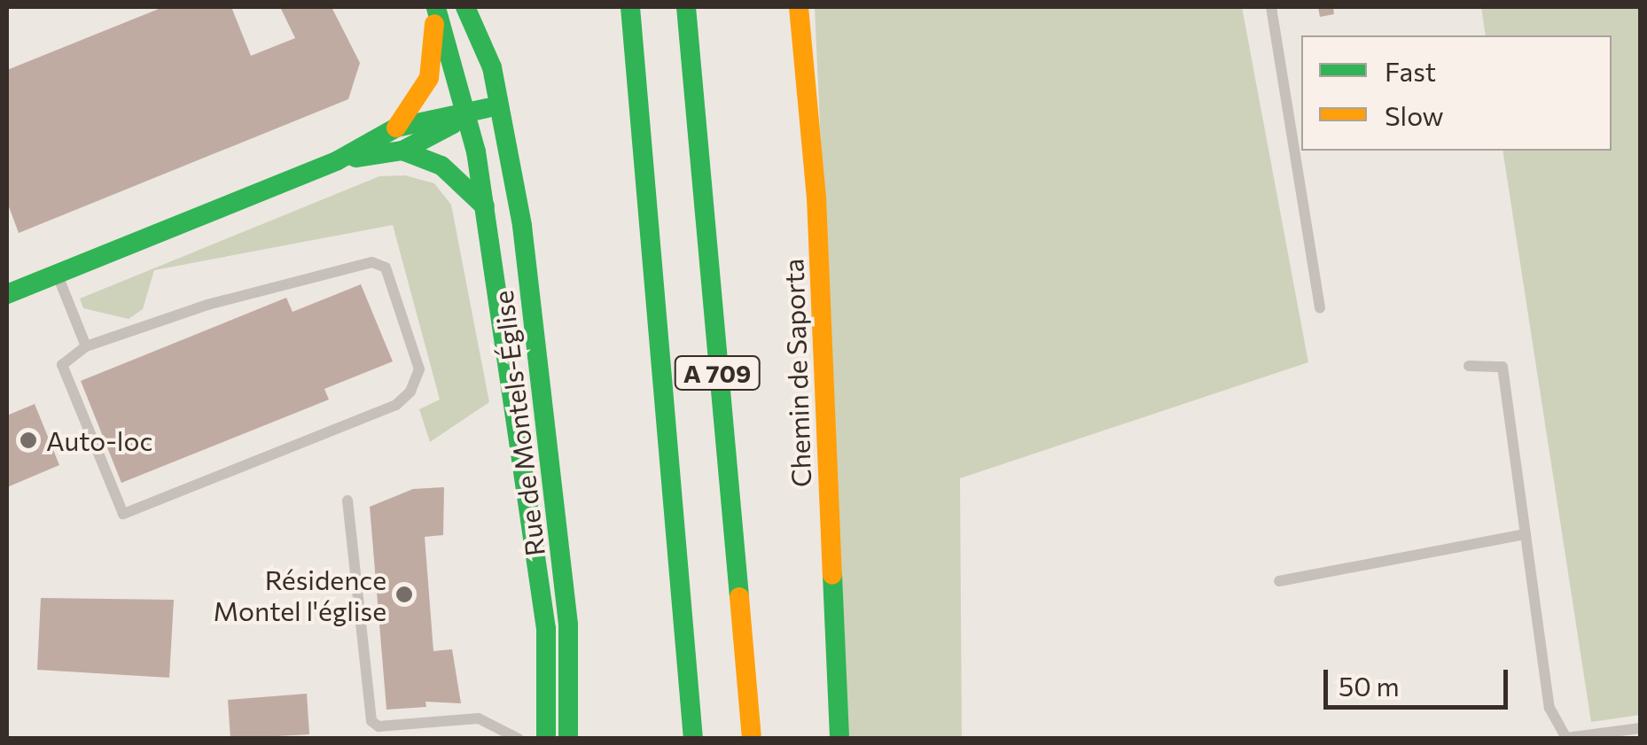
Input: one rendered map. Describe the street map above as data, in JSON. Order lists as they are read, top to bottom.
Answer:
{
  "streets": {
    "main road": ["A 709", "Chemin de Saporta", "Rue de Montels-Église"]
  },
  "places": ["Auto-loc", "Résidence Montel l'église"],
  "legend": ["Fast", "Slow"],
  "scale_bar": "50 m"
}
